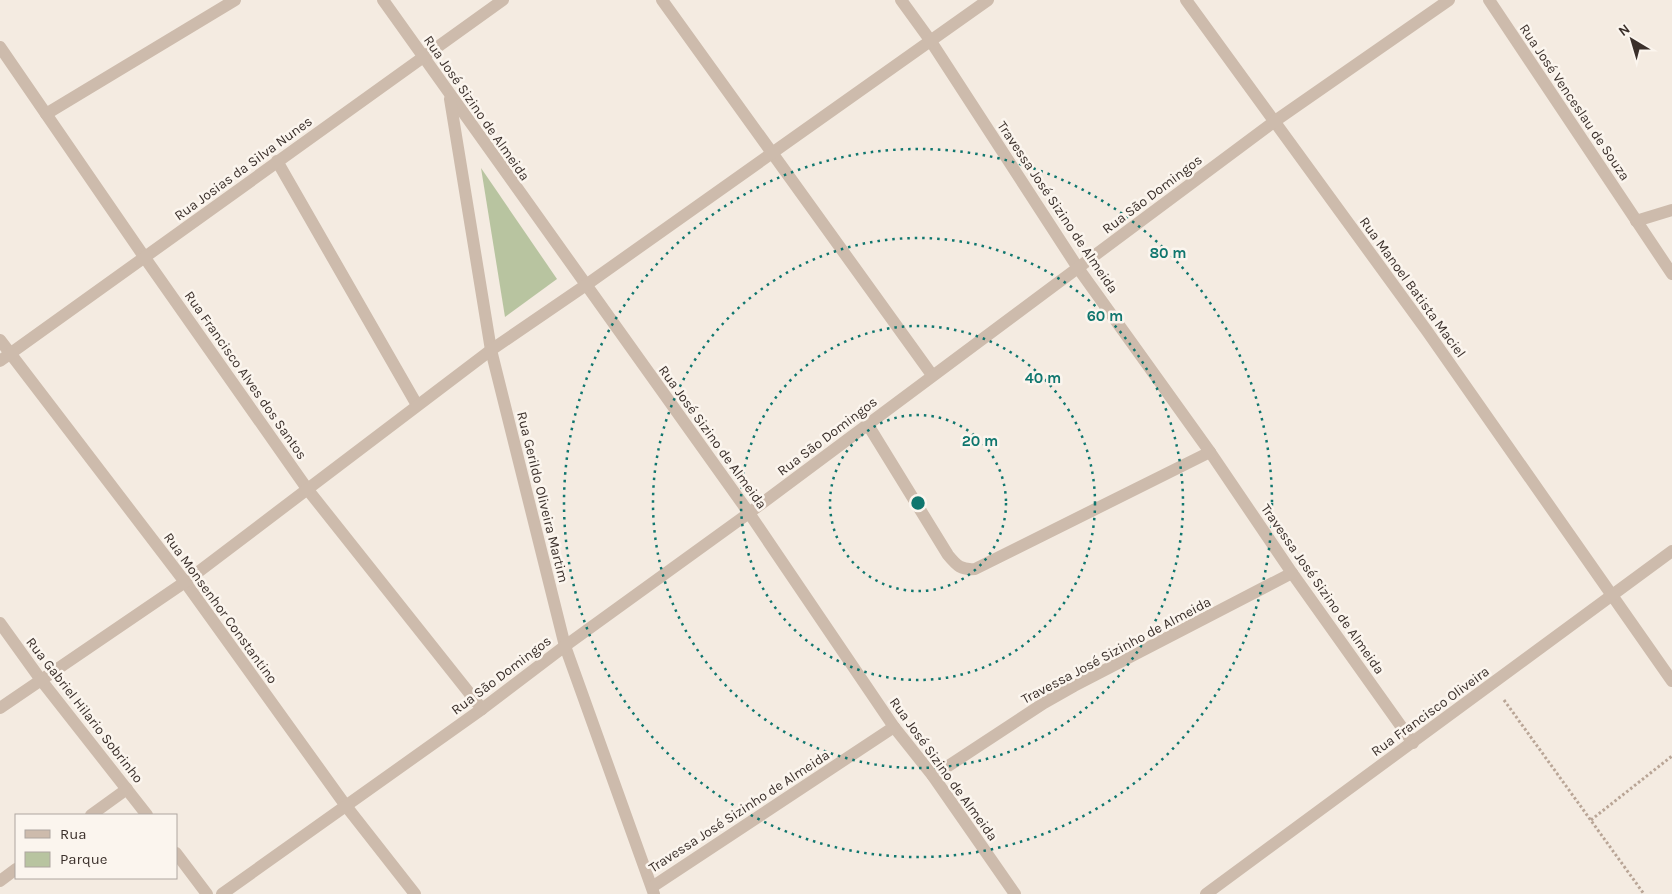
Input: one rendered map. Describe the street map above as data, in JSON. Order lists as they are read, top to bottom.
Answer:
{
  "streets": {
    "street": [
      "Rua José Venceslau de Souza",
      "Rua José Sizino de Almeida",
      "Rua Josias da Silva Nunes",
      "Rua São Domingos",
      "Travessa José Sizino de Almeida",
      "Rua Manoel Batista Maciel",
      "Rua Francisco Alves dos Santos",
      "Rua Gerildo Oliveira Martim",
      "Rua Monsenhor Constantino",
      "Travessa José Sizinho de Almeida",
      "Rua Gabriel Hilario Sobrinho",
      "Rua Francisco Oliveira"
    ]
  },
  "crossings": [
    ["Rua José Sizino de Almeida", "Rua Josias da Silva Nunes"],
    ["Rua José Sizino de Almeida", "Rua São Domingos"],
    ["Rua José Sizino de Almeida", "Rua Gerildo Oliveira Martim"],
    ["Rua José Sizino de Almeida", "Travessa José Sizinho de Almeida"],
    ["Rua Josias da Silva Nunes", "Rua Francisco Alves dos Santos"],
    ["Rua Josias da Silva Nunes", "Rua Monsenhor Constantino"],
    ["Rua São Domingos", "Travessa José Sizino de Almeida"],
    ["Rua São Domingos", "Rua Manoel Batista Maciel"],
    ["Rua São Domingos", "Rua Francisco Alves dos Santos"],
    ["Rua São Domingos", "Rua Gerildo Oliveira Martim"],
    ["Rua São Domingos", "Rua Monsenhor Constantino"],
    ["Travessa José Sizino de Almeida", "Travessa José Sizinho de Almeida"],
    ["Travessa José Sizino de Almeida", "Rua Francisco Oliveira"],
    ["Rua Manoel Batista Maciel", "Rua Francisco Oliveira"],
    ["Rua Gerildo Oliveira Martim", "Travessa José Sizinho de Almeida"]
  ],
  "legend": ["Rua", "Parque"],
  "north": "top left",
  "rings": [
    "80 m",
    "60 m",
    "40 m",
    "20 m"
  ]
}
